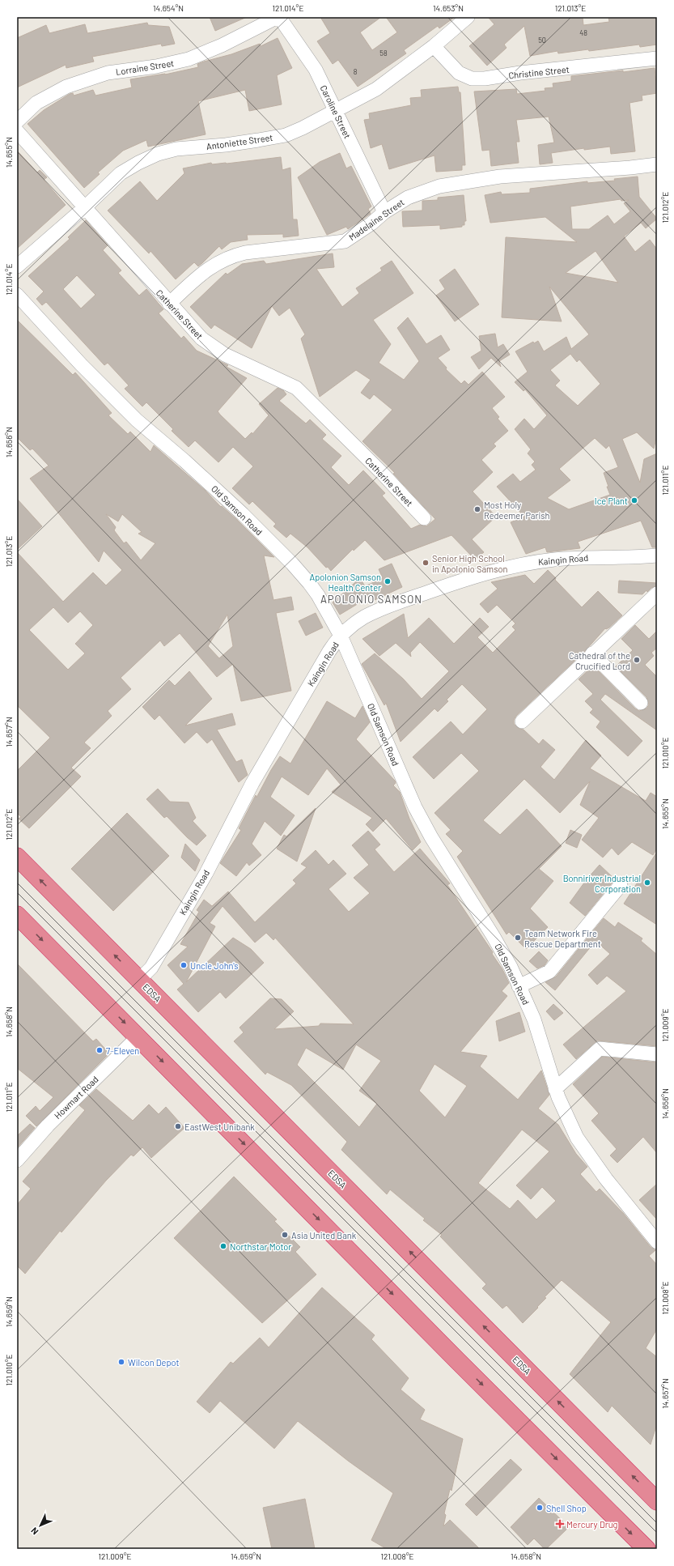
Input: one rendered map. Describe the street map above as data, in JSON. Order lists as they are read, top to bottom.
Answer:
{
  "streets": {
    "highway": ["EDSA"],
    "street": [
      "Lorraine Street",
      "Christine Street",
      "Caroline Street",
      "Antoniette Street",
      "Madelaine Street",
      "Catherine Street",
      "Old Samson Road",
      "Kaingin Road",
      "Howmart Road"
    ]
  },
  "crossings": [
    ["Lorraine Street", "Caroline Street"],
    ["Christine Street", "Antoniette Street"],
    ["Caroline Street", "Antoniette Street"],
    ["Caroline Street", "Madelaine Street"],
    ["Antoniette Street", "Catherine Street"],
    ["Madelaine Street", "Catherine Street"],
    ["Old Samson Road", "Kaingin Road"],
    ["Kaingin Road", "EDSA"]
  ],
  "districts": ["APOLONIO SAMSON"],
  "places": {
    "other": [
      "Ice Plant",
      "Most Holy Redeemer Parish",
      "Senior High School in Apolonio Samson",
      "Apolonion Samson Health Center",
      "Cathedral of the Crucified Lord",
      "Bonniriver Industrial Corporation",
      "Team Network Fire Rescue Department",
      "Uncle John's",
      "7-Eleven",
      "EastWest Unibank",
      "Asia United Bank",
      "Northstar Motor",
      "Wilcon Depot",
      "Shell Shop"
    ],
    "health": ["Mercury Drug"]
  },
  "house_numbers": [
    "48",
    "50",
    "58",
    "8"
  ],
  "north": "bottom left",
  "coordinates": [
    "14.654°N",
    "121.014°E",
    "14.653°N",
    "121.013°E",
    "14.655°N",
    "121.012°E",
    "14.656°N",
    "121.011°E",
    "14.657°N",
    "121.010°E",
    "14.658°N",
    "121.009°E",
    "121.008°E",
    "14.659°N"
  ]
}
